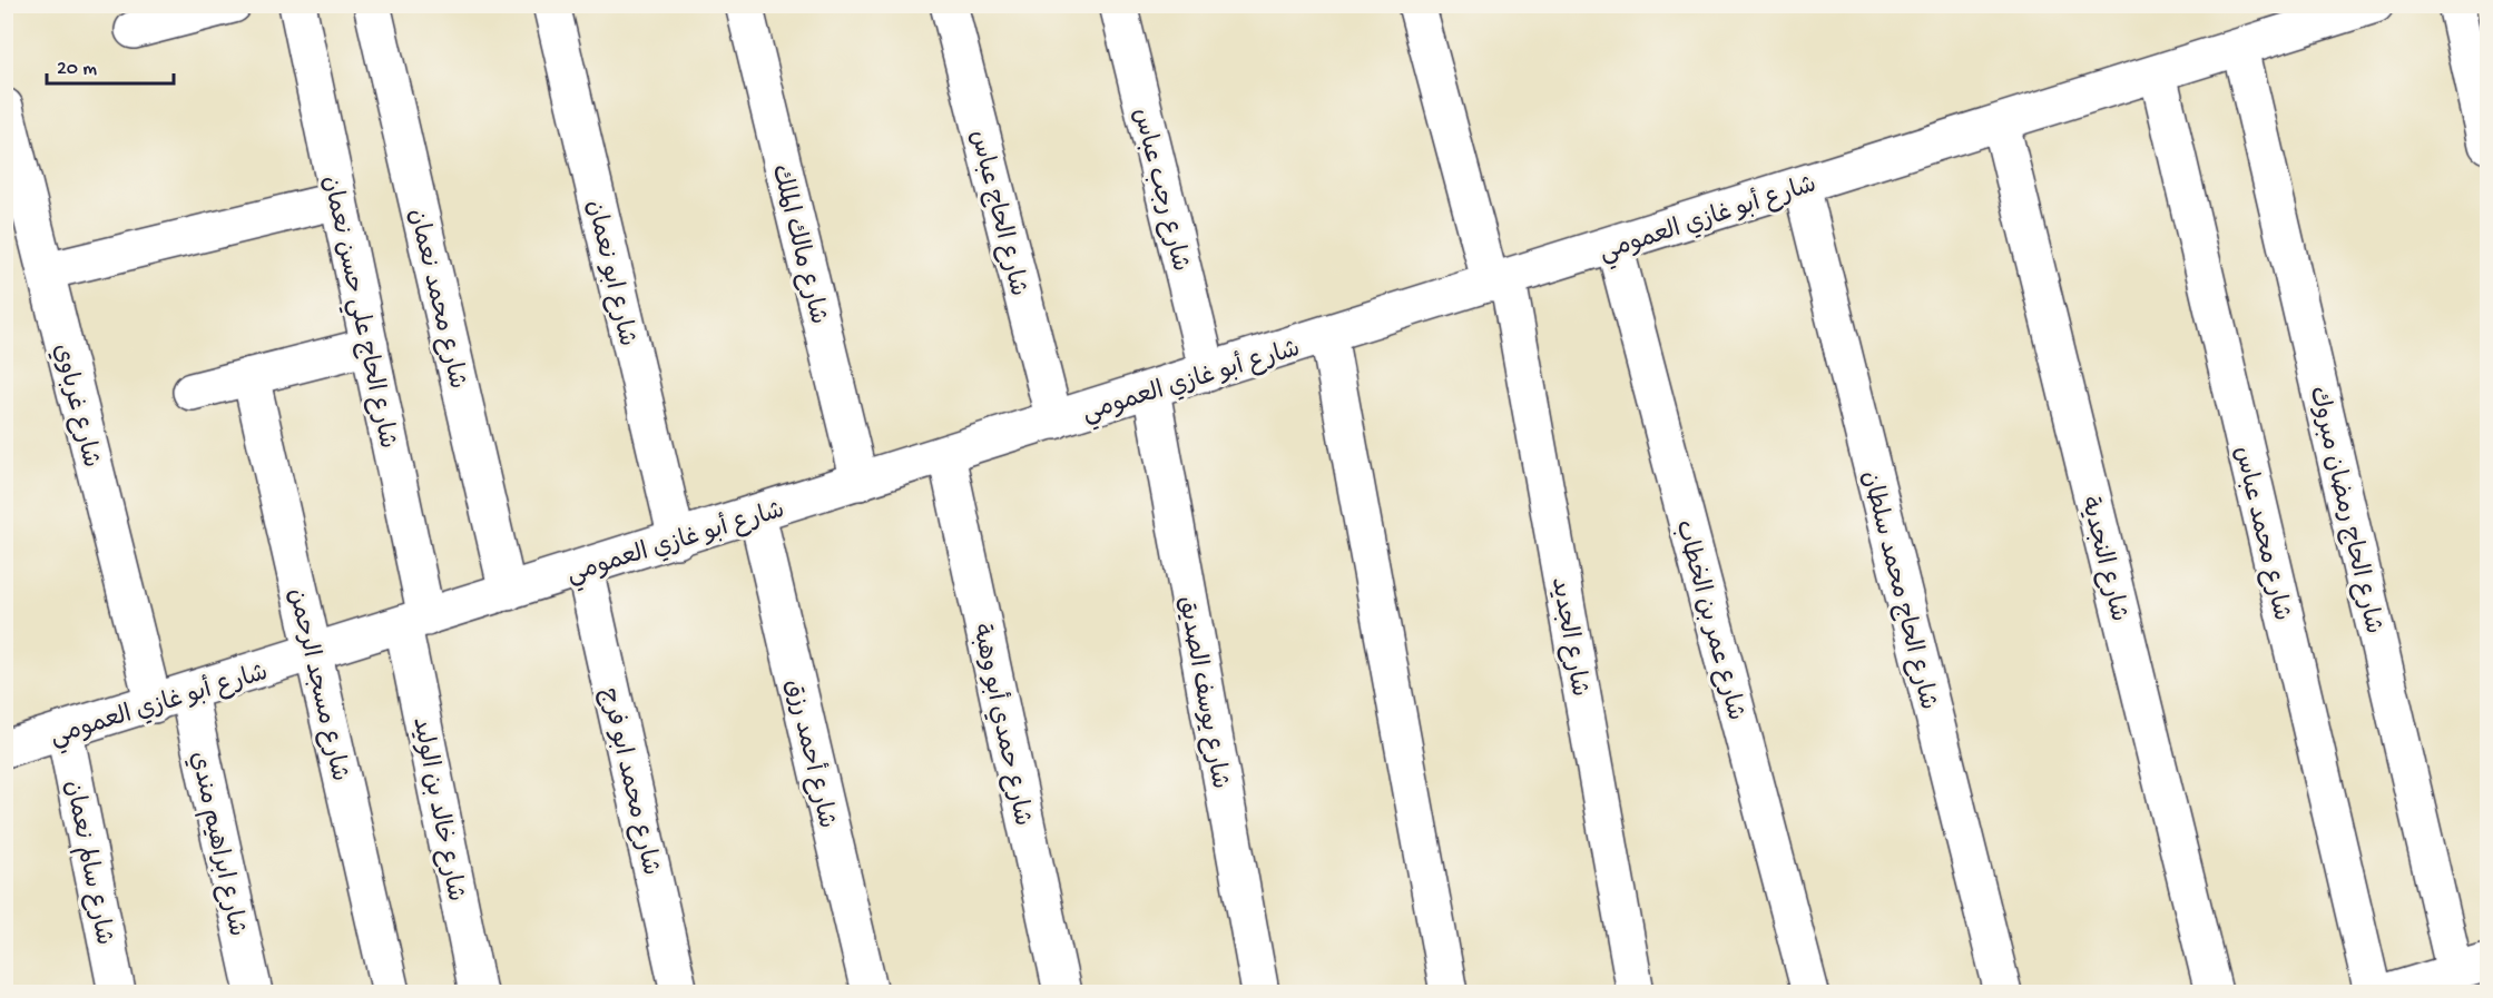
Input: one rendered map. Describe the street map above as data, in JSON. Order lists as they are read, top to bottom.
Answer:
{
  "streets": {
    "street": [
      "شارع رجب عباس",
      "شارع الحاج عباس",
      "شارع أبو غازي العمومي",
      "شارع مالك الملك",
      "شارع ابو نعمان",
      "شارع محمد نعمان",
      "شارع الحاج علي حسن نعمان",
      "شارع غرباوي",
      "شارع الحاج رمضان مبروك",
      "شارع محمد عباس",
      "شارع النجدية",
      "شارع الحاج محمد سلطان",
      "شارع عمر بن الخطاب",
      "شارع الجديد",
      "شارع مسجد الرحمن",
      "شارع يوسف الصديق",
      "شارع حمدي أبو وهبة",
      "شارع أحمد رزق",
      "شارع محمد ابو فرج",
      "شارع خالد بن الوليد",
      "شارع ابراهيم مندي",
      "شارع سالم نعمان"
    ]
  },
  "crossings": [
    ["شارع رجب عباس", "شارع أبو غازي العمومي"],
    ["شارع الحاج عباس", "شارع أبو غازي العمومي"],
    ["شارع أبو غازي العمومي", "شارع مالك الملك"],
    ["شارع أبو غازي العمومي", "شارع ابو نعمان"],
    ["شارع أبو غازي العمومي", "شارع محمد نعمان"],
    ["شارع أبو غازي العمومي", "شارع الحاج علي حسن نعمان"],
    ["شارع أبو غازي العمومي", "شارع غرباوي"],
    ["شارع أبو غازي العمومي", "شارع الحاج رمضان مبروك"],
    ["شارع أبو غازي العمومي", "شارع محمد عباس"],
    ["شارع أبو غازي العمومي", "شارع النجدية"],
    ["شارع أبو غازي العمومي", "شارع الحاج محمد سلطان"],
    ["شارع أبو غازي العمومي", "شارع عمر بن الخطاب"],
    ["شارع أبو غازي العمومي", "شارع الجديد"],
    ["شارع أبو غازي العمومي", "شارع مسجد الرحمن"],
    ["شارع أبو غازي العمومي", "شارع يوسف الصديق"],
    ["شارع أبو غازي العمومي", "شارع حمدي أبو وهبة"],
    ["شارع أبو غازي العمومي", "شارع أحمد رزق"],
    ["شارع أبو غازي العمومي", "شارع محمد ابو فرج"],
    ["شارع أبو غازي العمومي", "شارع خالد بن الوليد"],
    ["شارع أبو غازي العمومي", "شارع ابراهيم مندي"],
    ["شارع أبو غازي العمومي", "شارع سالم نعمان"],
    ["شارع الحاج علي حسن نعمان", "شارع خالد بن الوليد"],
    ["شارع غرباوي", "شارع ابراهيم مندي"]
  ],
  "scale_bar": "20 m"
}
